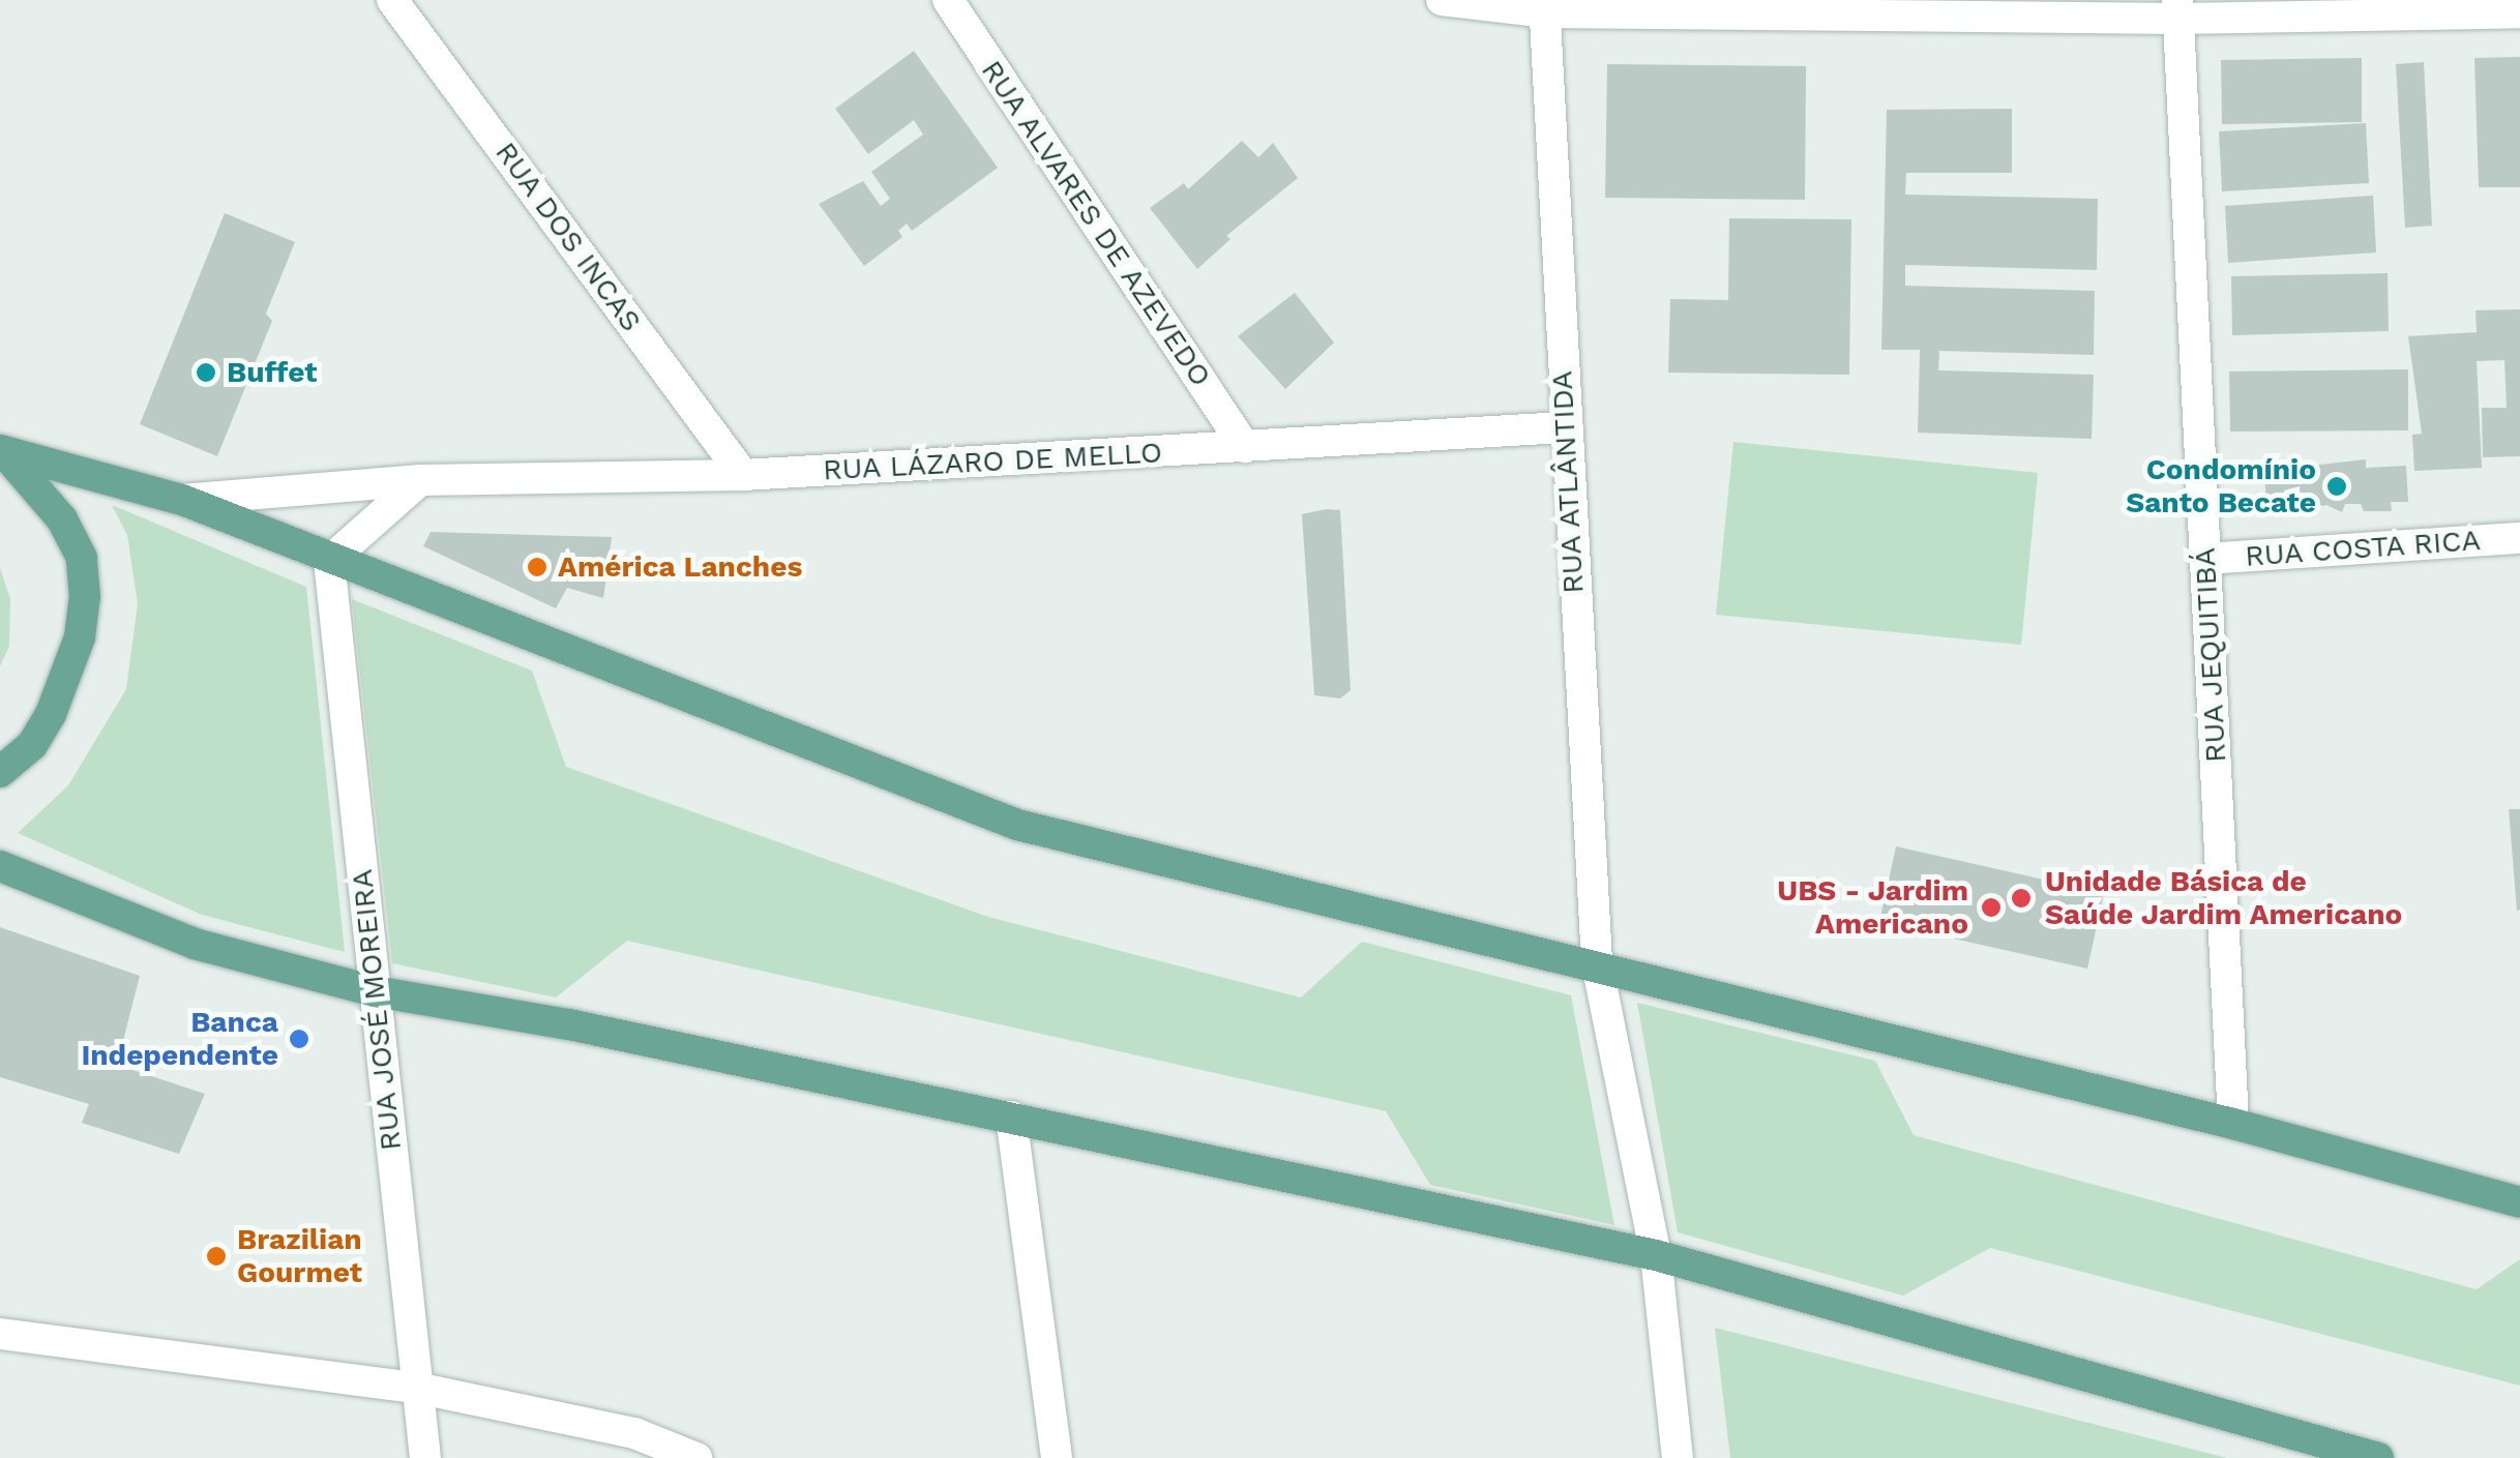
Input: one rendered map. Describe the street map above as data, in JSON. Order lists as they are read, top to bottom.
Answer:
{
  "streets": {
    "street": [
      "RUA ALVARES DE AZEVEDO",
      "RUA DOS INCAS",
      "RUA LÁZARO DE MELLO",
      "RUA ATLÂNTIDA",
      "RUA COSTA RICA",
      "RUA JEQUITIBÁ",
      "RUA JOSÉ MOREIRA"
    ]
  },
  "crossings": [
    ["RUA ALVARES DE AZEVEDO", "RUA LÁZARO DE MELLO"],
    ["RUA DOS INCAS", "RUA LÁZARO DE MELLO"],
    ["RUA LÁZARO DE MELLO", "RUA ATLÂNTIDA"],
    ["RUA COSTA RICA", "RUA JEQUITIBÁ"]
  ],
  "places": [
    "Buffet",
    "Condomínio Santo Becate",
    "América Lanches",
    "Unidade Básica de Saúde Jardim Americano",
    "UBS - Jardim Americano",
    "Banca Independente",
    "Brazilian Gourmet"
  ]
}
